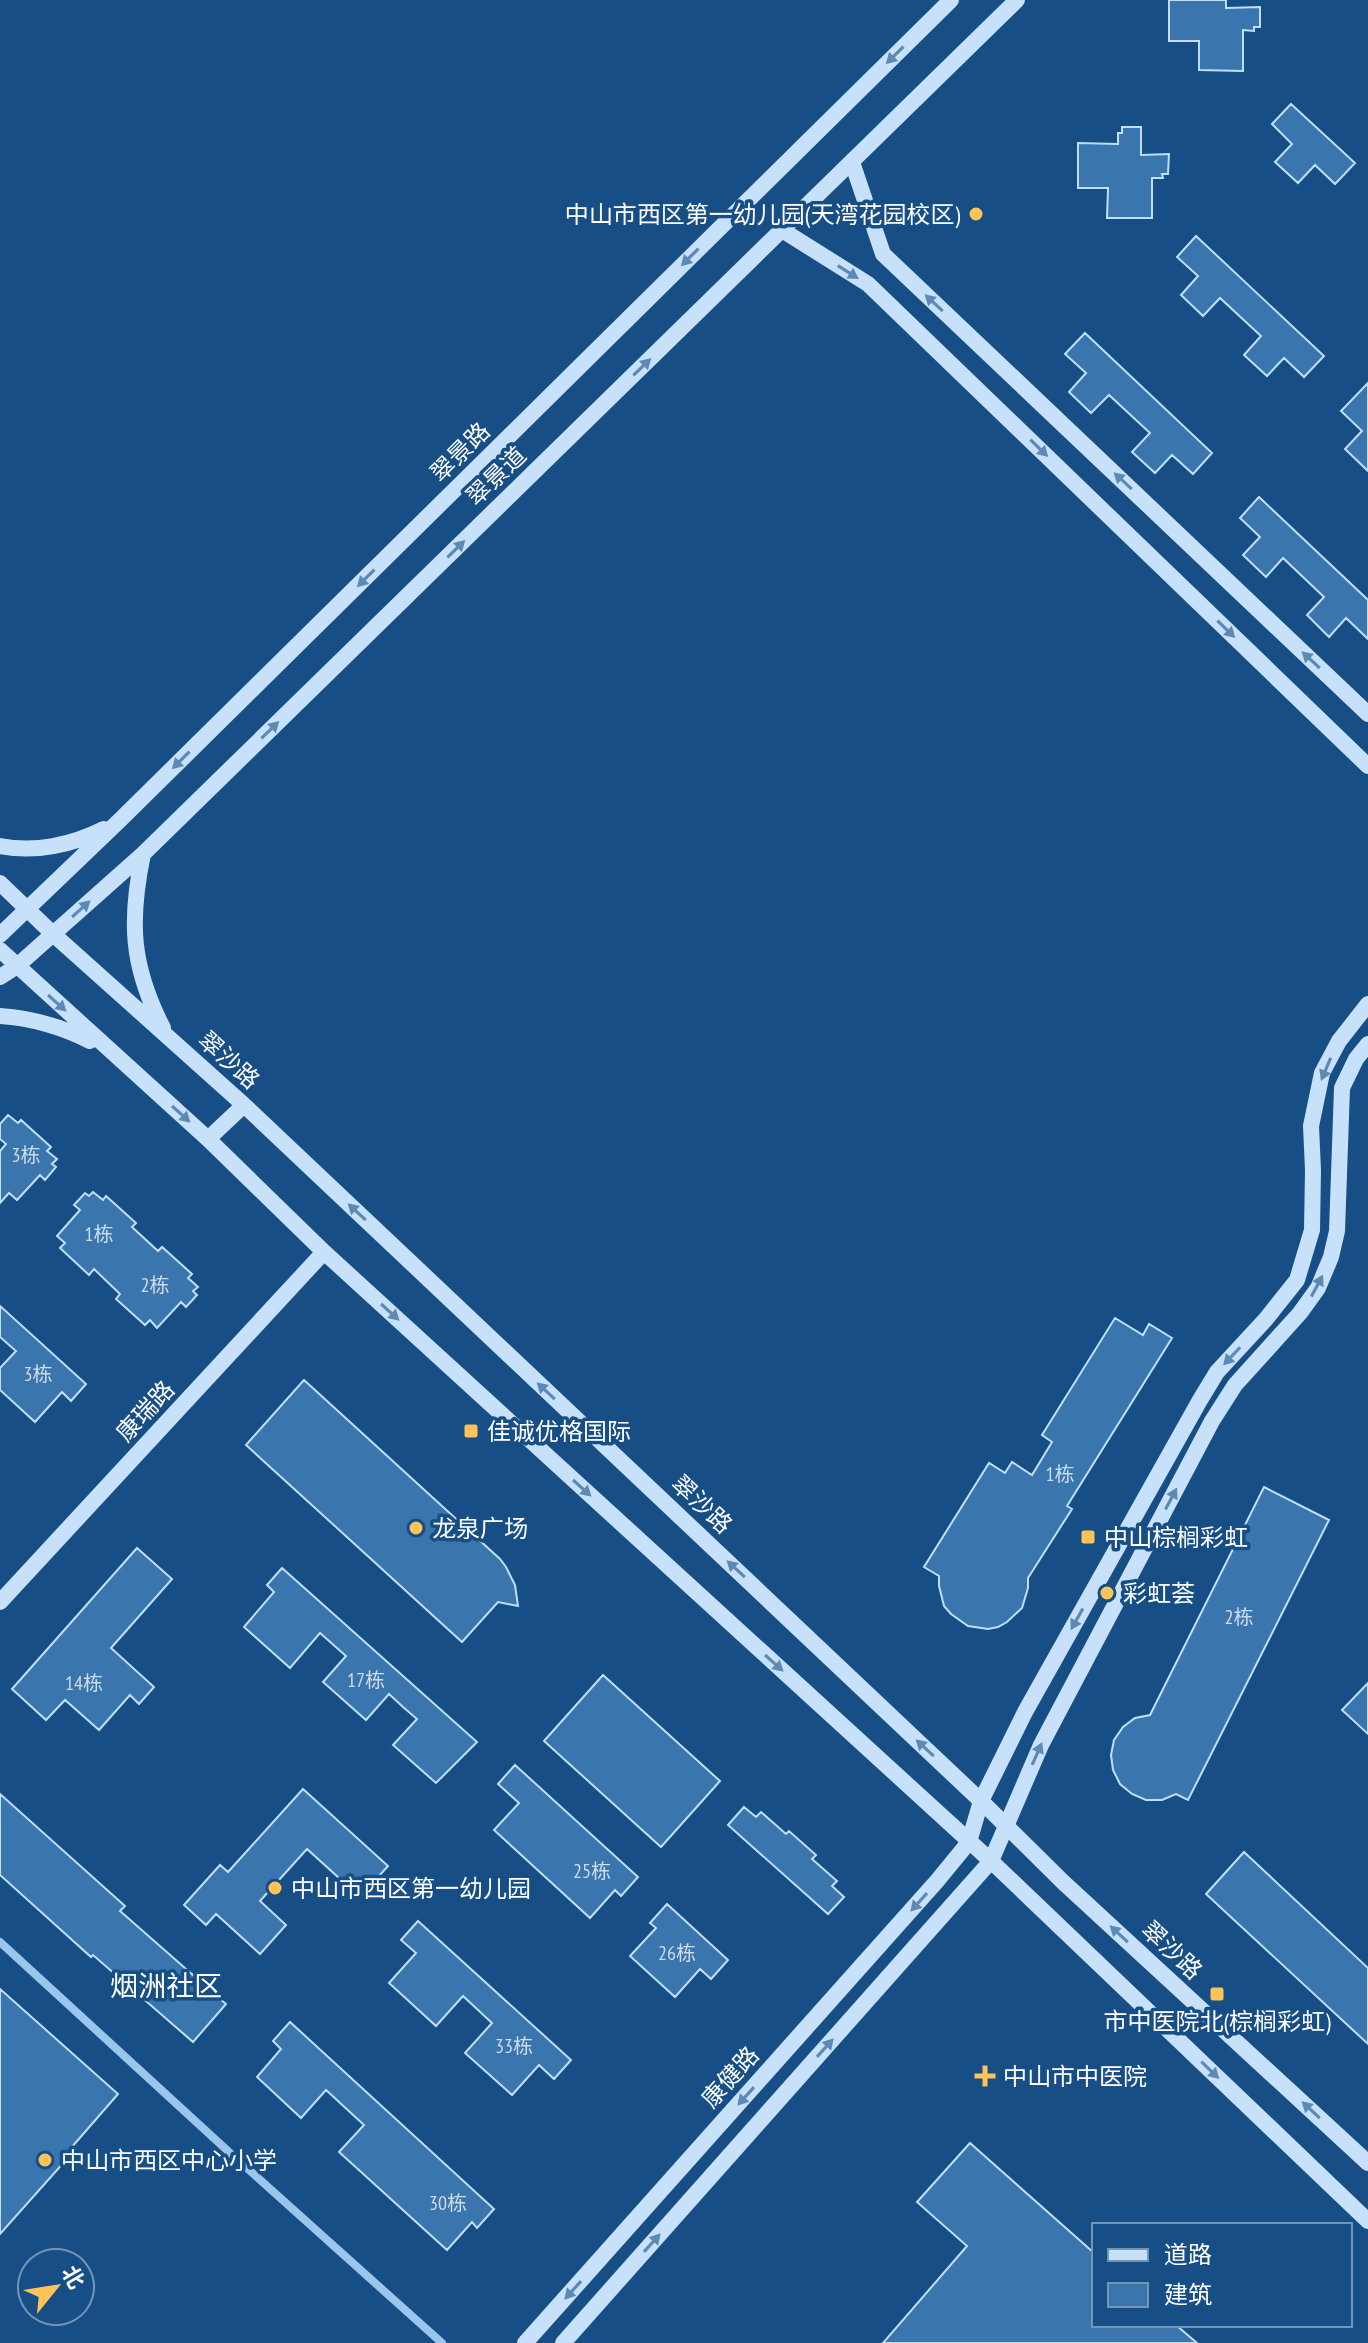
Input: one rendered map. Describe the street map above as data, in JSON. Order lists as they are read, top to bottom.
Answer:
{
  "streets": {
    "main road": [
      "翠景路",
      "翠景道",
      "翠沙路",
      "康瑞路",
      "康健路"
    ]
  },
  "crossings": [
    ["翠景路", "翠沙路"],
    ["翠景道", "翠沙路"]
  ],
  "one_way": ["翠景路", "翠景道"],
  "districts": ["烟洲社区"],
  "places": {
    "other": [
      "中山市西区第一幼儿园(天湾花园校区)",
      "龙泉广场",
      "彩虹荟",
      "中山市西区第一幼儿园",
      "中山市西区中心小学"
    ],
    "transit": ["佳诚优格国际", "中山棕榈彩虹", "市中医院北(棕榈彩虹)"],
    "health": ["中山市中医院"]
  },
  "house_numbers": [
    "3栋",
    "1栋",
    "2栋",
    "3栋",
    "1栋",
    "2栋",
    "17栋",
    "14栋",
    "25栋",
    "26栋",
    "33栋",
    "30栋"
  ],
  "legend": ["道路", "建筑"],
  "north": "top right"
}
